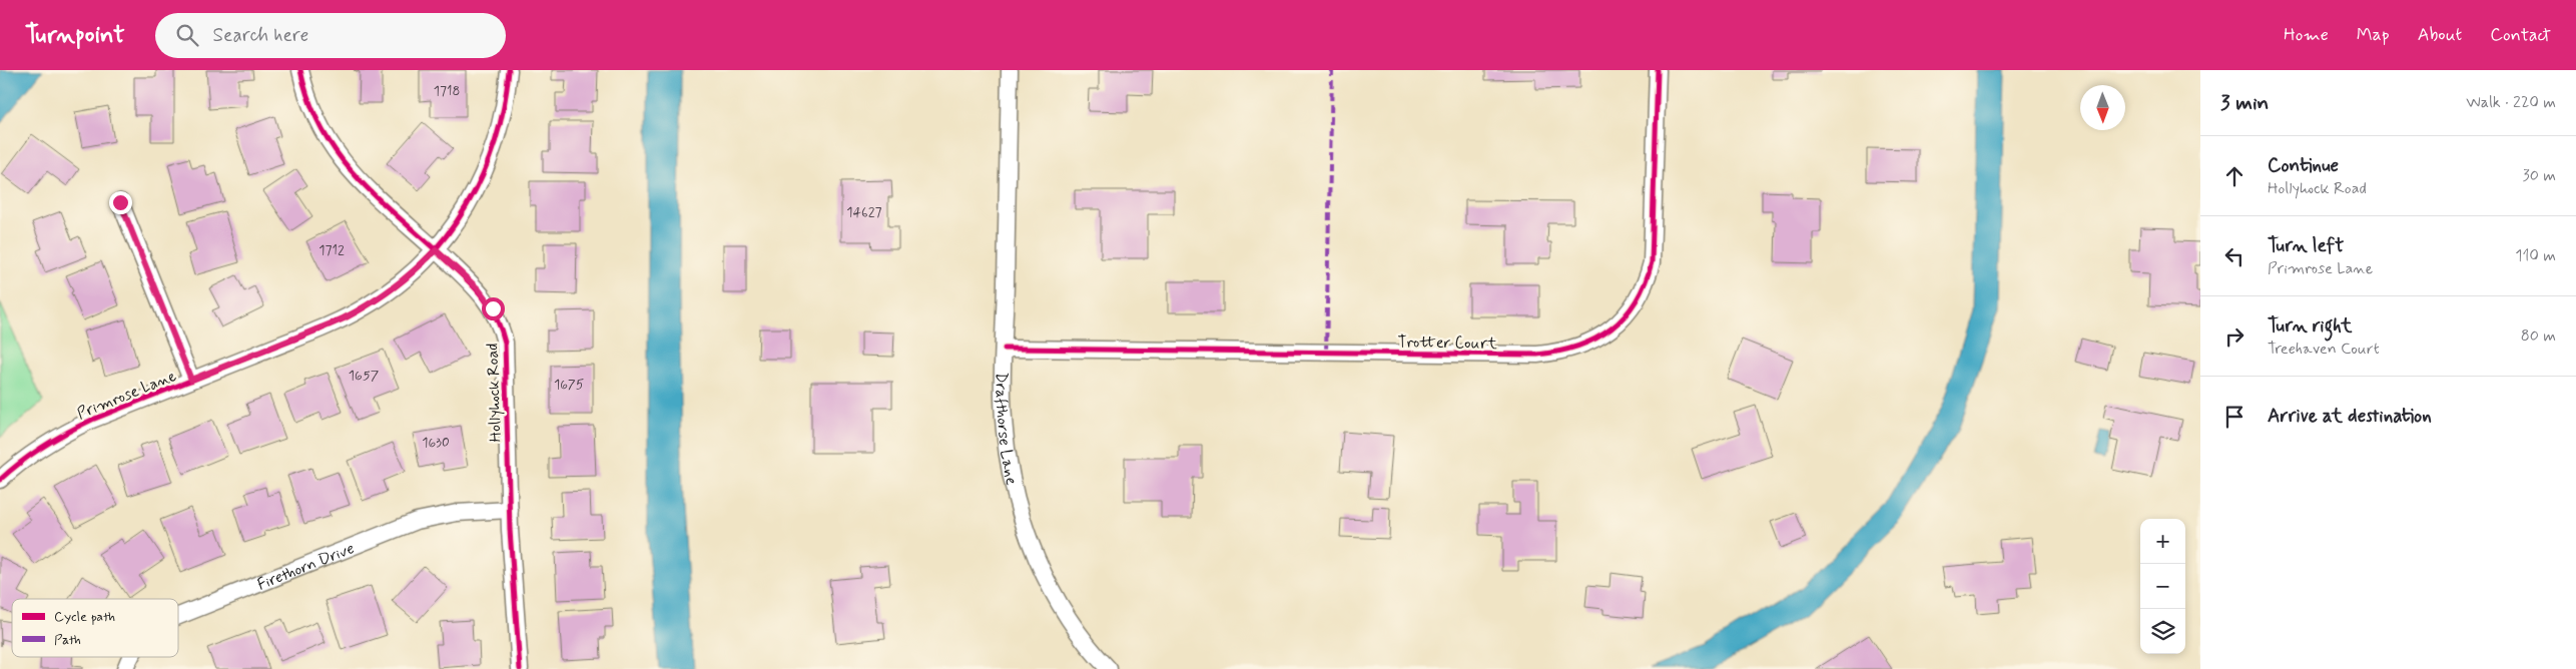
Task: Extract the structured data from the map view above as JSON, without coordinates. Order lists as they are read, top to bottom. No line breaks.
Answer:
{"streets":{"street":["Trotter Court","Hollyhock Road","Primrose Lane","Drafthorse Lane","Firethorn Drive"]},"crossings":[["Trotter Court","Drafthorse Lane"],["Hollyhock Road","Primrose Lane"],["Hollyhock Road","Firethorn Drive"]],"house_numbers":["1718","14627","1712","1657","1675","1630"],"legend":["Cycle path","Path"],"north":"bottom","page":{"header":"Turnpoint","search":"Search here","nav":["Home","Map","About","Contact"],"heading":["3 min","Walk · 220 m"],"list":[["Continue","Hollyhock Road","30 m"],["Turn left","Primrose Lane","110 m"],["Turn right","Treehaven Court","80 m"],"Arrive at destination"],"map_buttons":["+","−"]}}
